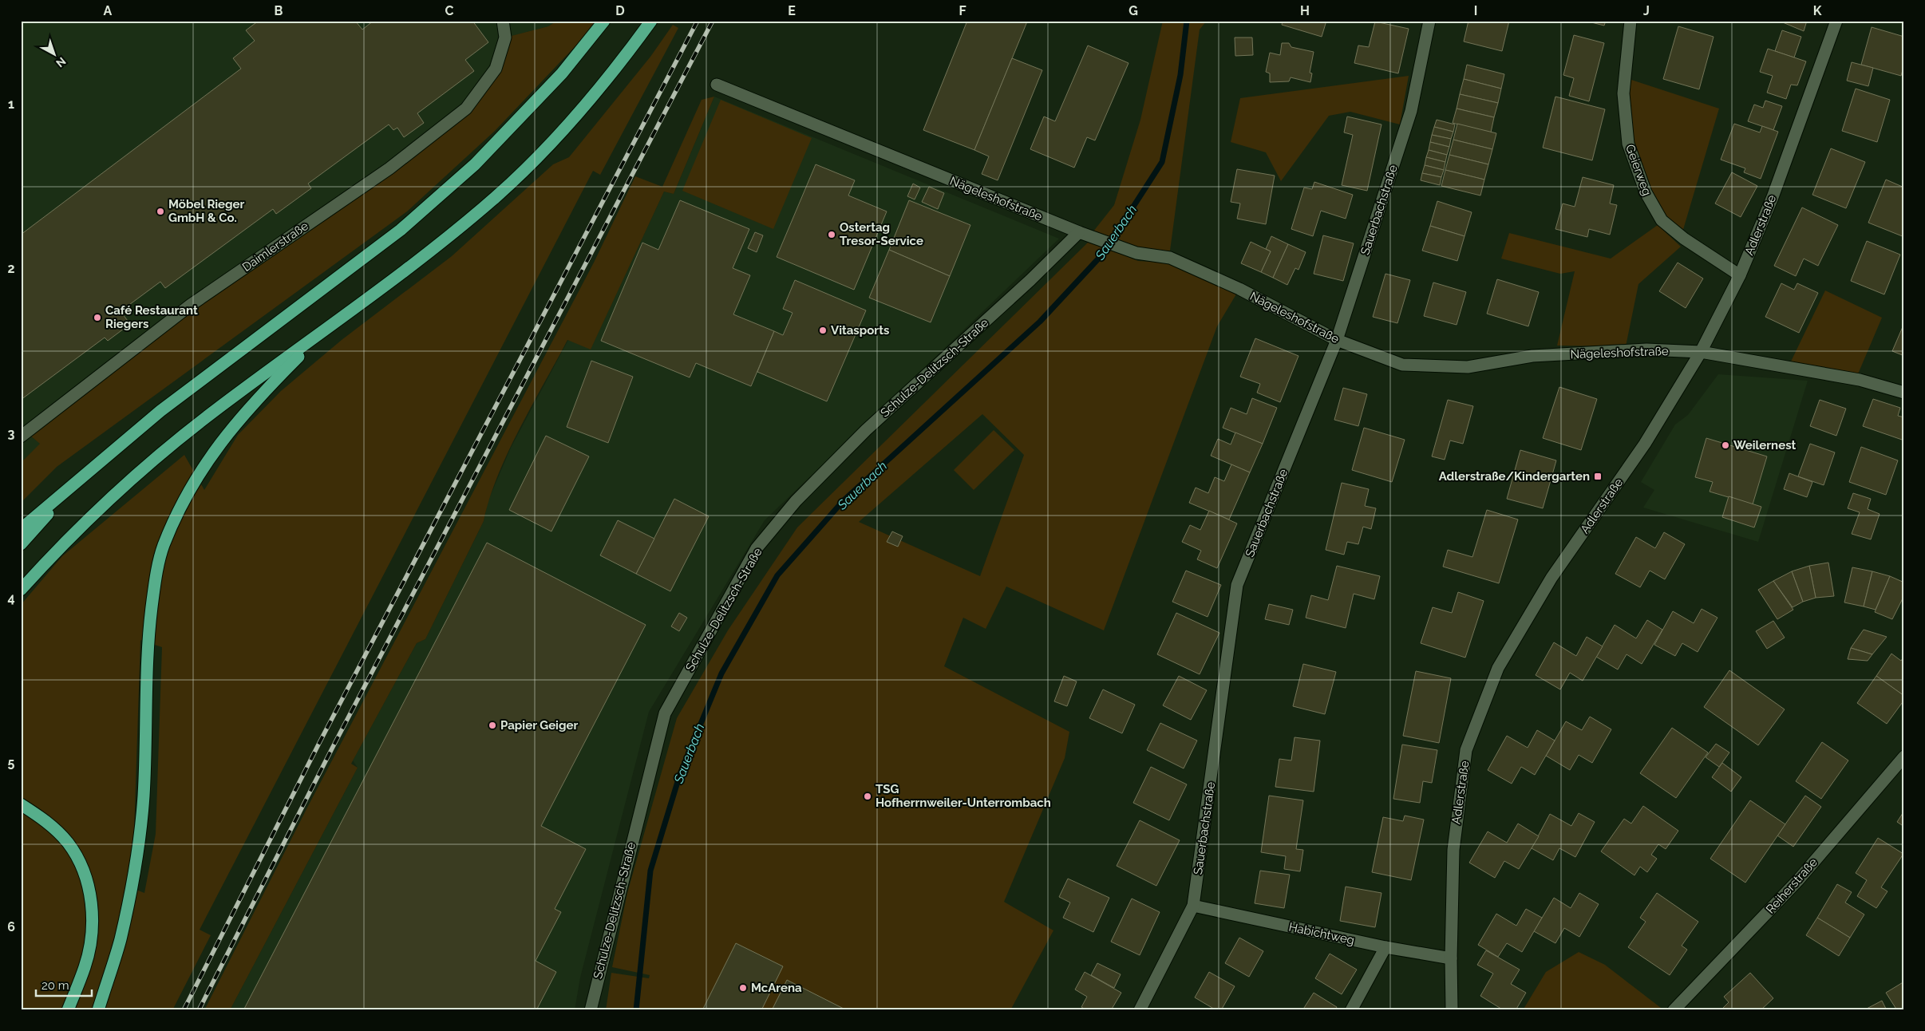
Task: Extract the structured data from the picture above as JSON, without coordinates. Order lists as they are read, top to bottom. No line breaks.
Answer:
{"streets":{"street":["Geierweg","Nägeleshofstraße","Sauerbachstraße","Adlerstraße","Daimlerstraße","Schulze-Delitzsch-Straße","Reiherstraße","Habichtweg"]},"crossings":[["Geierweg","Adlerstraße"],["Nägeleshofstraße","Sauerbachstraße"],["Nägeleshofstraße","Adlerstraße"],["Nägeleshofstraße","Schulze-Delitzsch-Straße"],["Sauerbachstraße","Habichtweg"],["Adlerstraße","Habichtweg"]],"water":["Sauerbach"],"places":{"other":["Möbel Rieger GmbH & Co.","Ostertag Tresor-Service","Café Restaurant Riegers","Vitasports","Weilernest","Papier Geiger","TSG Hofherrnweiler-Unterrombach","McArena"],"transit":["Adlerstraße/Kindergarten"]},"scale_bar":"20 m","north":"bottom right","grid":{"columns":["A","B","C","D","E","F","G","H","I","J","K"],"rows":["1","2","3","4","5","6"]}}
